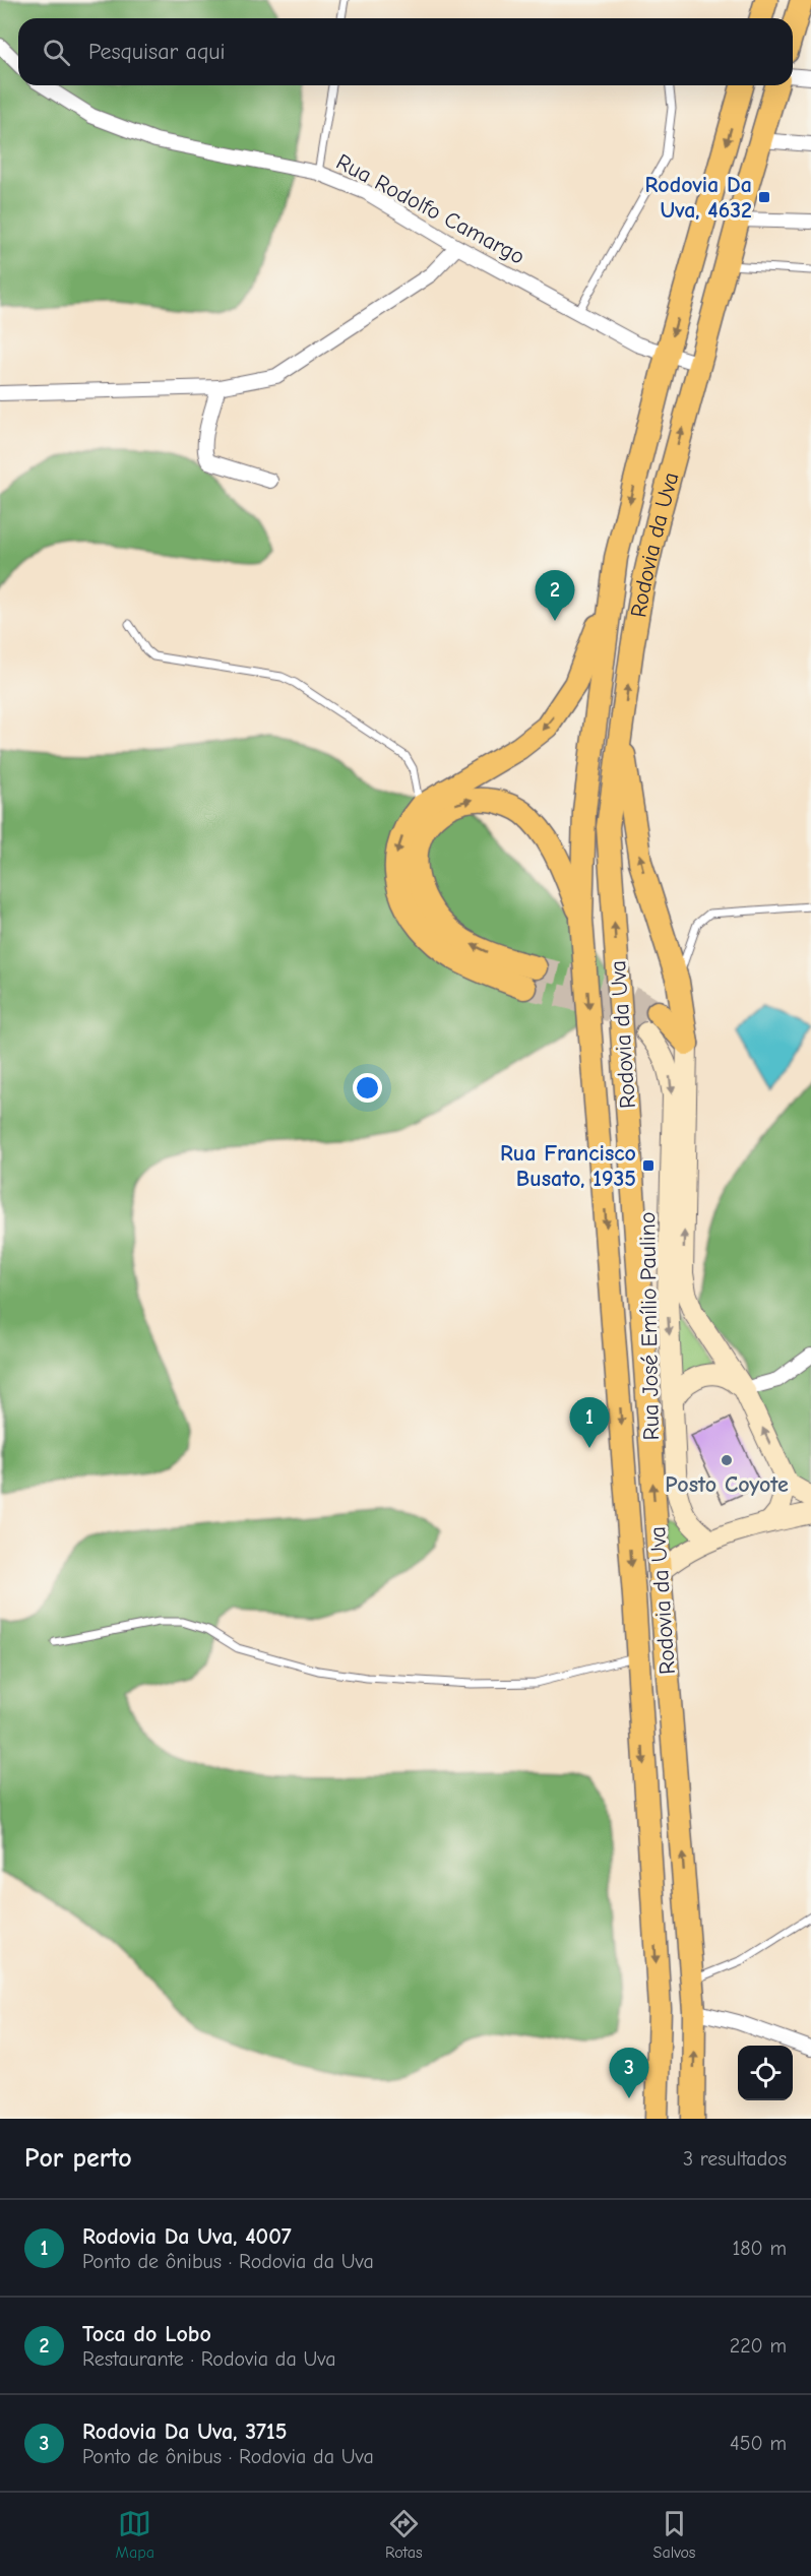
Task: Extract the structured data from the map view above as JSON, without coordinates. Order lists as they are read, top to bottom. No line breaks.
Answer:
{"streets":{"main road":["Rodovia da Uva"],"street":["Rua Rodolfo Camargo","Rua José Emílio Paulino"]},"crossings":[["Rua Rodolfo Camargo","Rodovia da Uva"]],"places":{"transit":["Rodovia Da Uva, 4632","Rua Francisco Busato, 1935"],"other":["Posto Coyote"]},"page":{"search":"Pesquisar aqui","pins":["2","1","3"],"heading":["Por perto","3 resultados"],"list":[{"mark":"1","name":"Rodovia Da Uva, 4007","note":"Ponto de ônibus · Rodovia da Uva","value":"180 m"},{"mark":"2","name":"Toca do Lobo","note":"Restaurante · Rodovia da Uva","value":"220 m"},{"mark":"3","name":"Rodovia Da Uva, 3715","note":"Ponto de ônibus · Rodovia da Uva","value":"450 m"}],"nav":["Mapa","Rotas","Salvos"]}}
